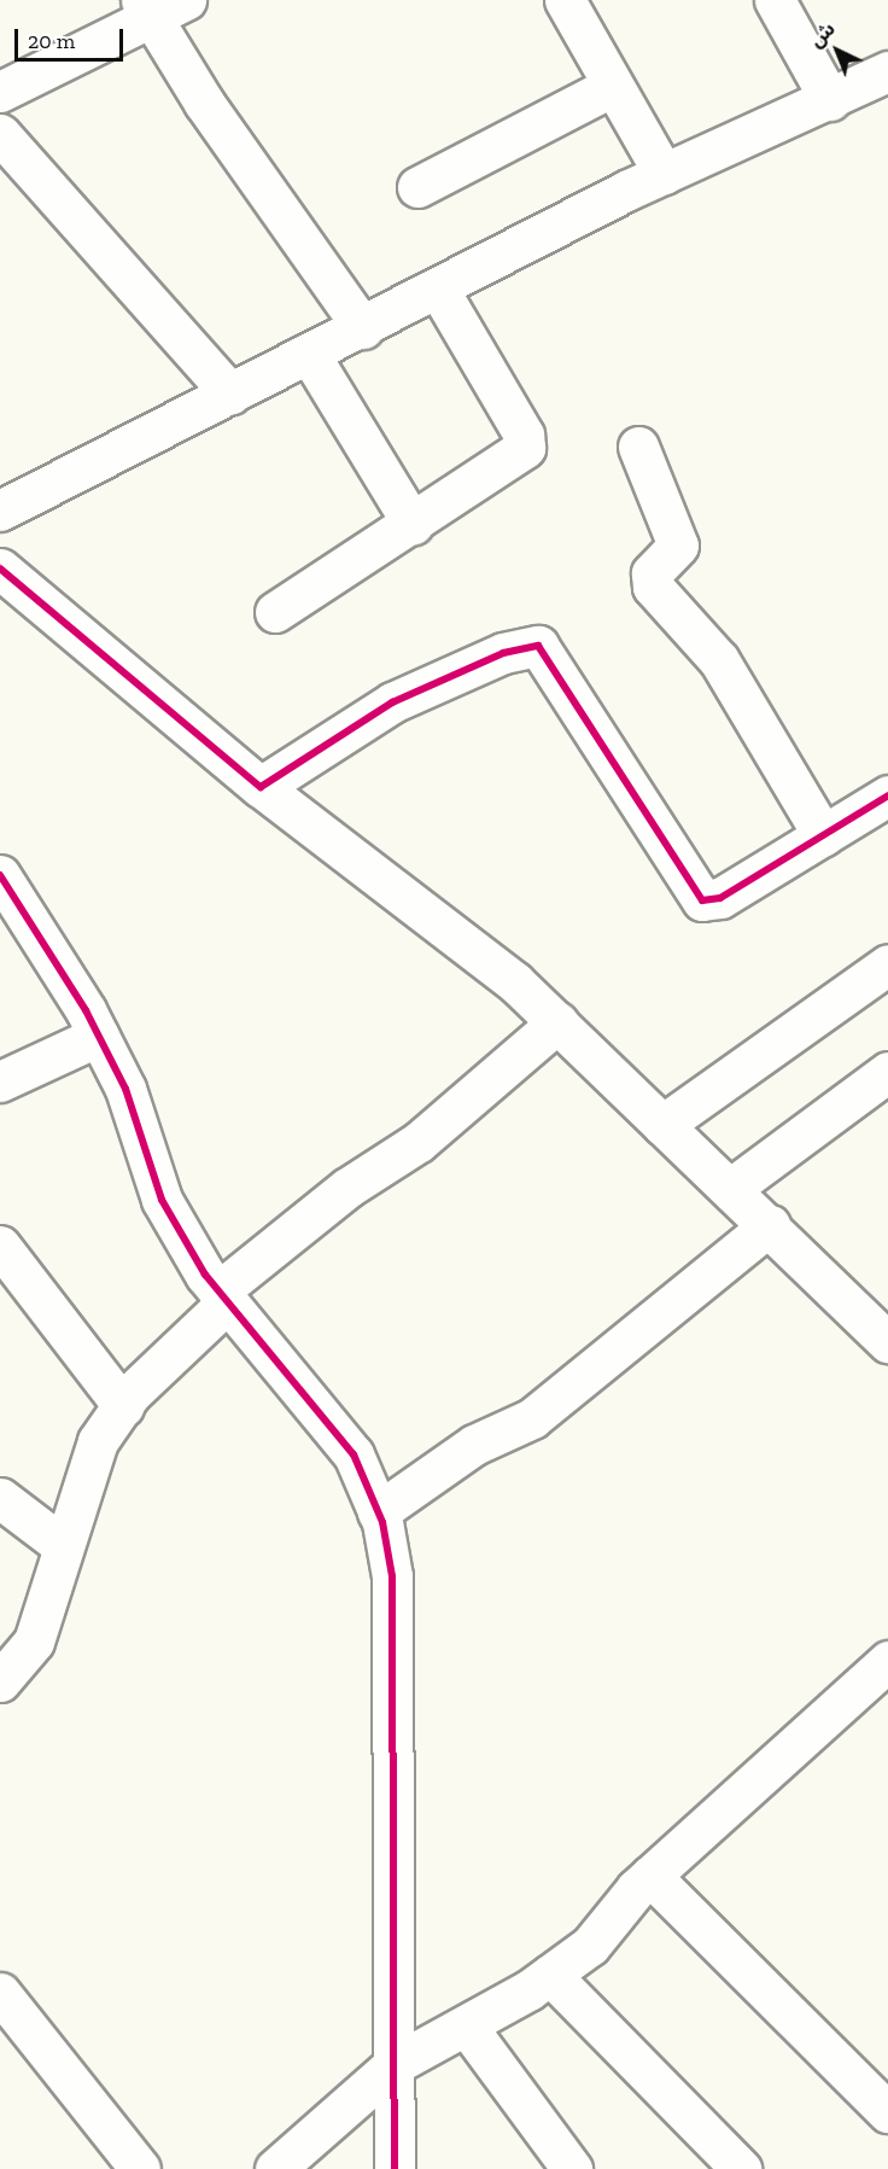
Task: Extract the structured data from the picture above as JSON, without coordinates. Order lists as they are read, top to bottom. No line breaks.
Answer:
{"scale_bar":"20 m","north":"top left"}
